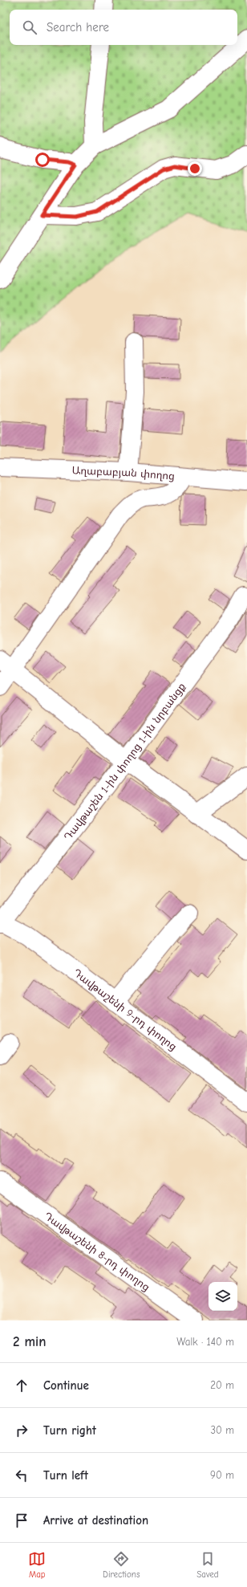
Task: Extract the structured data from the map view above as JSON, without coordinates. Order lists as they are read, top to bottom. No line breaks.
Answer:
{"streets":{"street":["Աղաբաբյան փողոց","Դավթաշեն 1-ին փողոց 1-ին նրբանցք","Դավթաշենի 9-րդ փողոց","Դավթաշենի 8-րդ փողոց"]},"crossings":[["Դավթաշեն 1-ին փողոց 1-ին նրբանցք","Դավթաշենի 9-րդ փողոց"]],"page":{"search":"Search here","heading":["2 min","Walk · 140 m"],"list":[["Continue","20 m"],["Turn right","30 m"],["Turn left","90 m"],"Arrive at destination"],"nav":["Map","Directions","Saved"]}}
